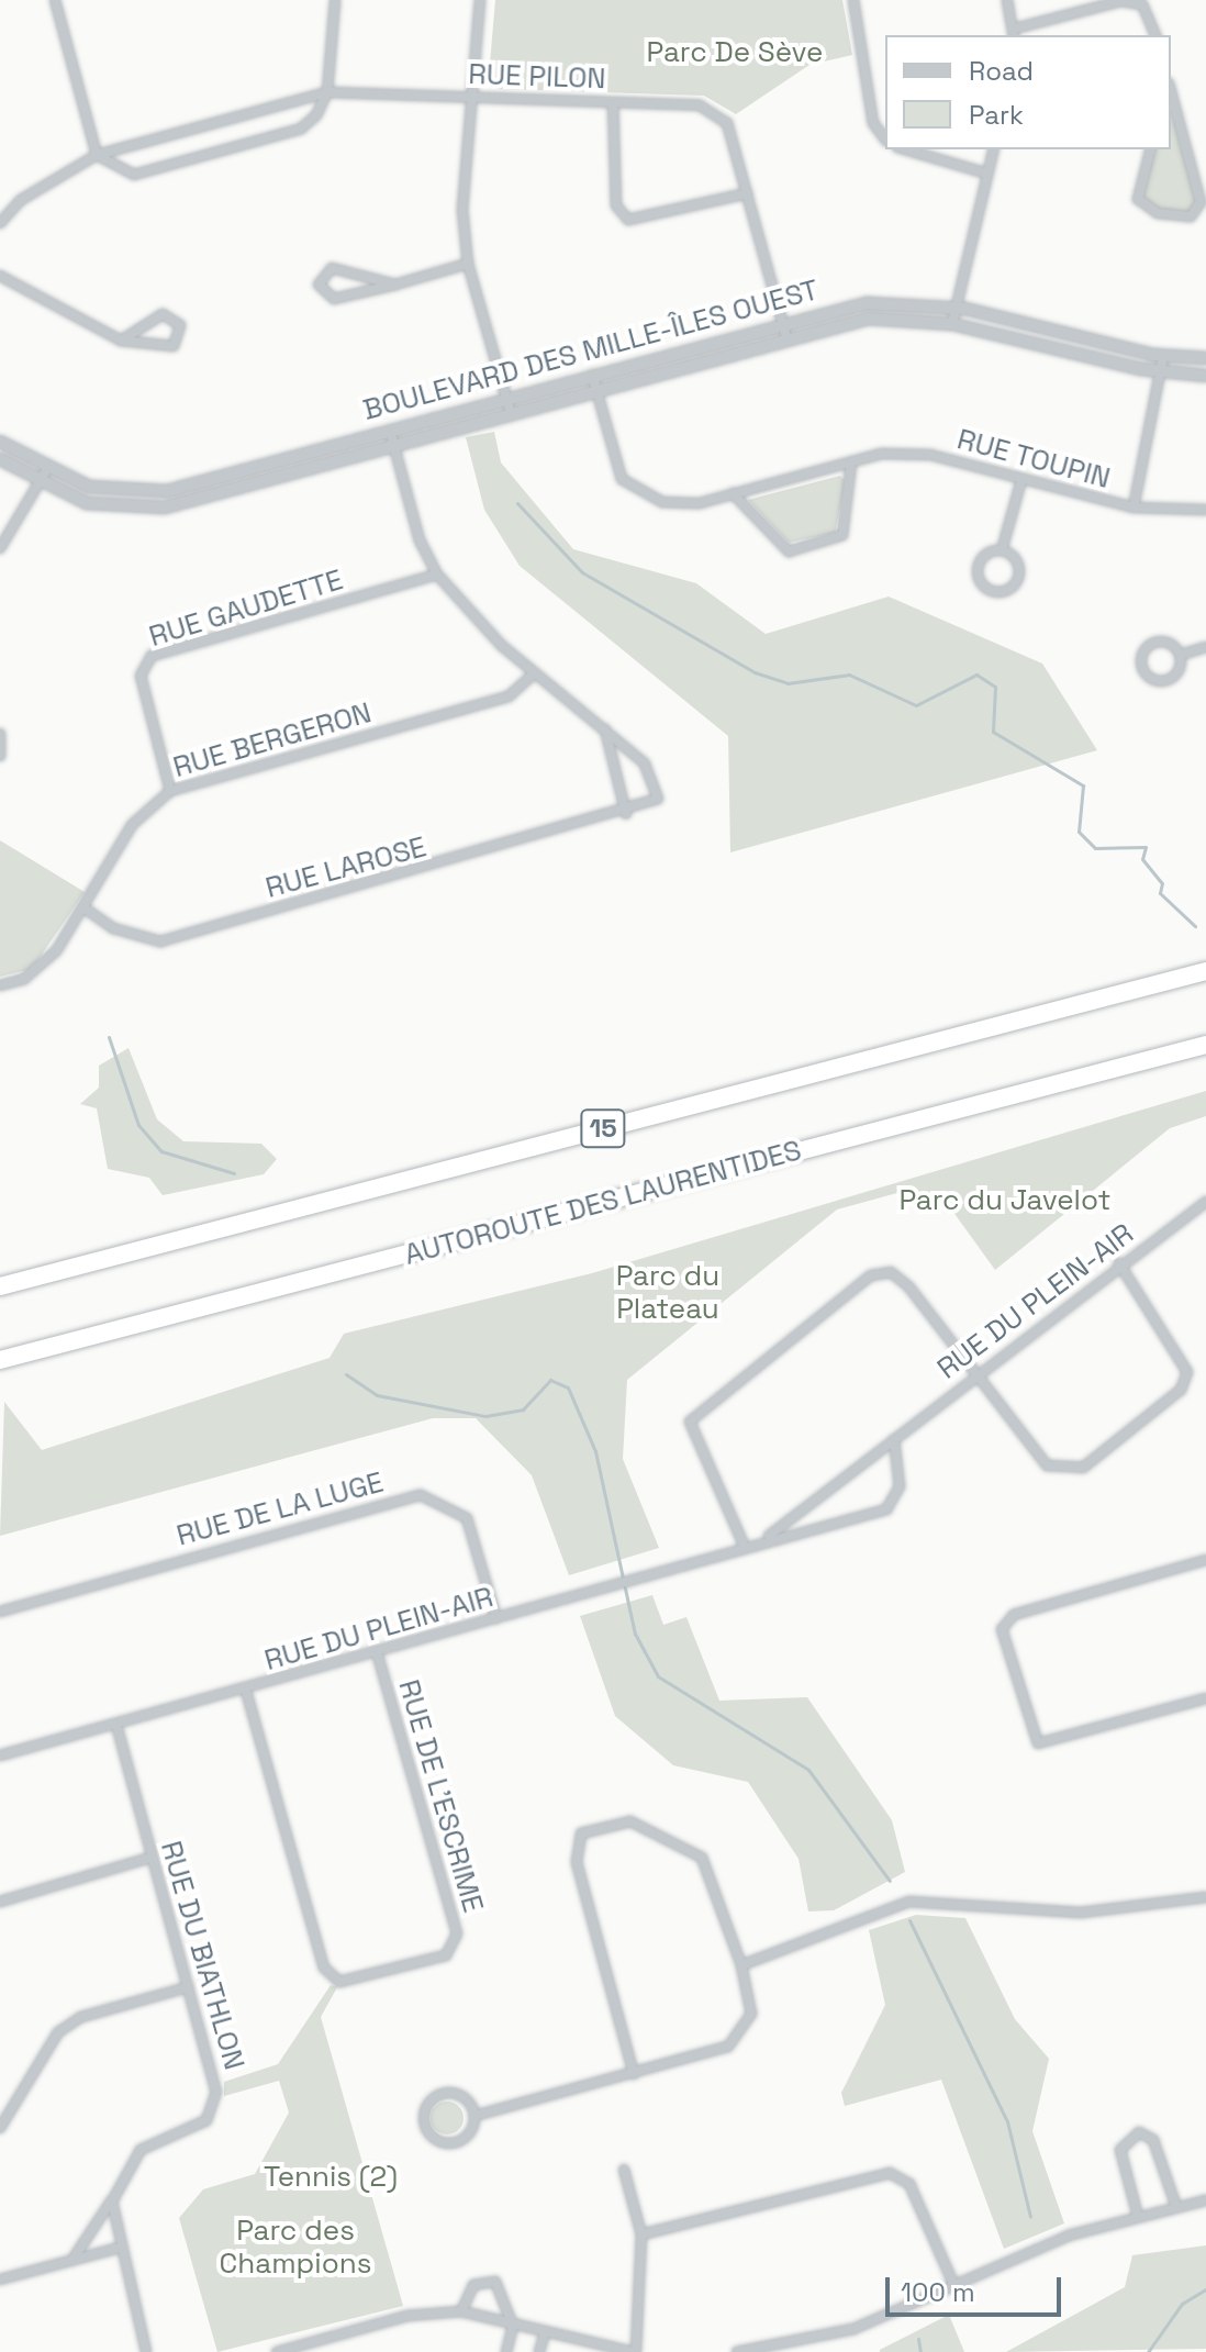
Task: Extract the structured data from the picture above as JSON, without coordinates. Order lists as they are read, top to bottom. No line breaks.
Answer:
{"streets":{"highway":["15","AUTOROUTE DES LAURENTIDES"],"street":["RUE PILON","BOULEVARD DES MILLE-ÎLES OUEST","RUE TOUPIN","RUE GAUDETTE","RUE BERGERON","RUE LAROSE","RUE DU PLEIN-AIR","RUE DE LA LUGE","RUE DE L'ESCRIME","RUE DU BIATHLON"]},"crossings":[["RUE PILON","BOULEVARD DES MILLE-ÎLES OUEST"],["BOULEVARD DES MILLE-ÎLES OUEST","RUE TOUPIN"],["RUE GAUDETTE","RUE BERGERON"],["RUE BERGERON","RUE LAROSE"],["RUE DU PLEIN-AIR","RUE DE LA LUGE"],["RUE DU PLEIN-AIR","RUE DE L'ESCRIME"],["RUE DU PLEIN-AIR","RUE DU BIATHLON"]],"parks":["Parc De Sève","Parc du Javelot","Parc du Plateau","Tennis (2)","Parc des Champions"],"legend":["Road","Park"],"scale_bar":"100 m"}
